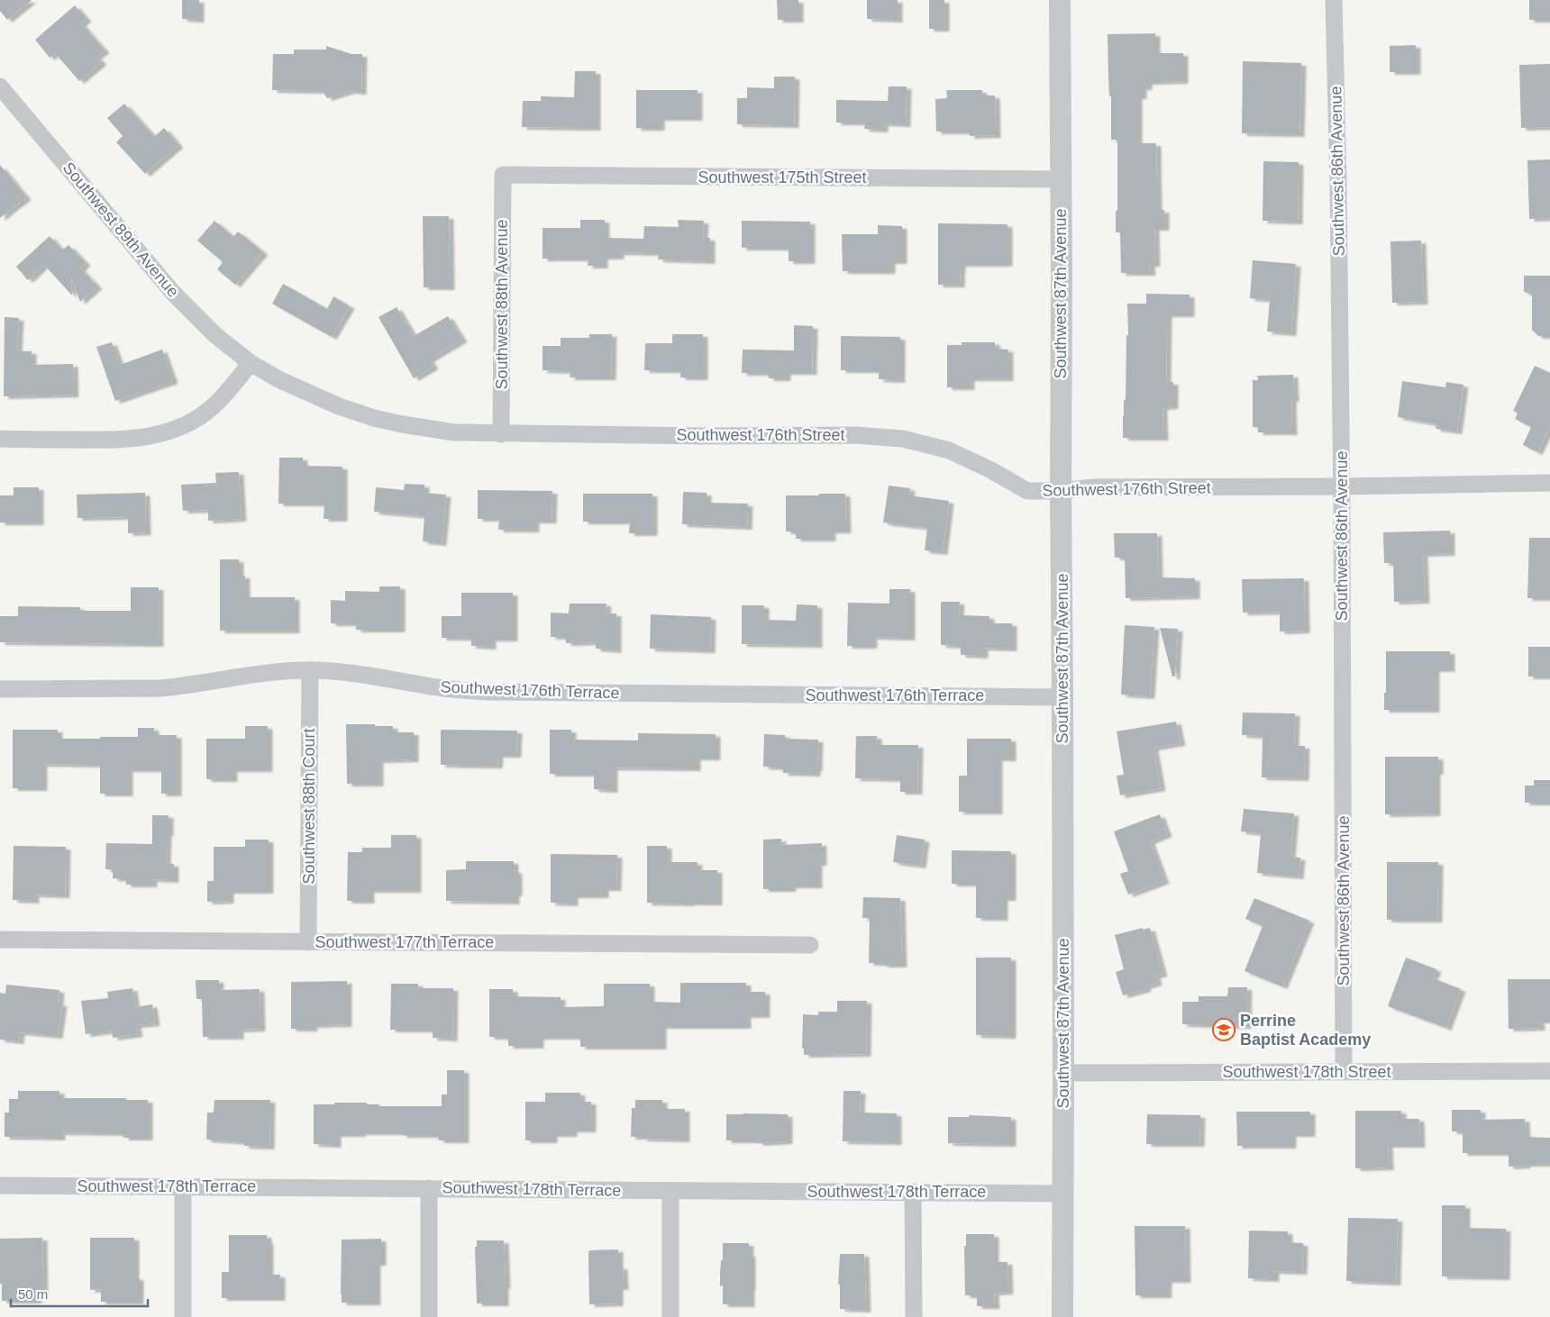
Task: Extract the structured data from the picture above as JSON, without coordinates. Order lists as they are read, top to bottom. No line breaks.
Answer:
{"streets":{"street":["Southwest 86th Avenue","Southwest 175th Street","Southwest 89th Avenue","Southwest 87th Avenue","Southwest 88th Avenue","Southwest 176th Street","Southwest 176th Terrace","Southwest 88th Court","Southwest 177th Terrace","Southwest 178th Street","Southwest 178th Terrace"]},"crossings":[["Southwest 86th Avenue","Southwest 176th Street"],["Southwest 86th Avenue","Southwest 178th Street"],["Southwest 175th Street","Southwest 87th Avenue"],["Southwest 175th Street","Southwest 88th Avenue"],["Southwest 89th Avenue","Southwest 176th Street"],["Southwest 87th Avenue","Southwest 176th Street"],["Southwest 87th Avenue","Southwest 176th Terrace"],["Southwest 87th Avenue","Southwest 178th Street"],["Southwest 87th Avenue","Southwest 178th Terrace"],["Southwest 88th Avenue","Southwest 176th Street"],["Southwest 176th Terrace","Southwest 88th Court"],["Southwest 88th Court","Southwest 177th Terrace"]],"places":{"school or university":["Perrine Baptist Academy"]},"scale_bar":"50 m"}
